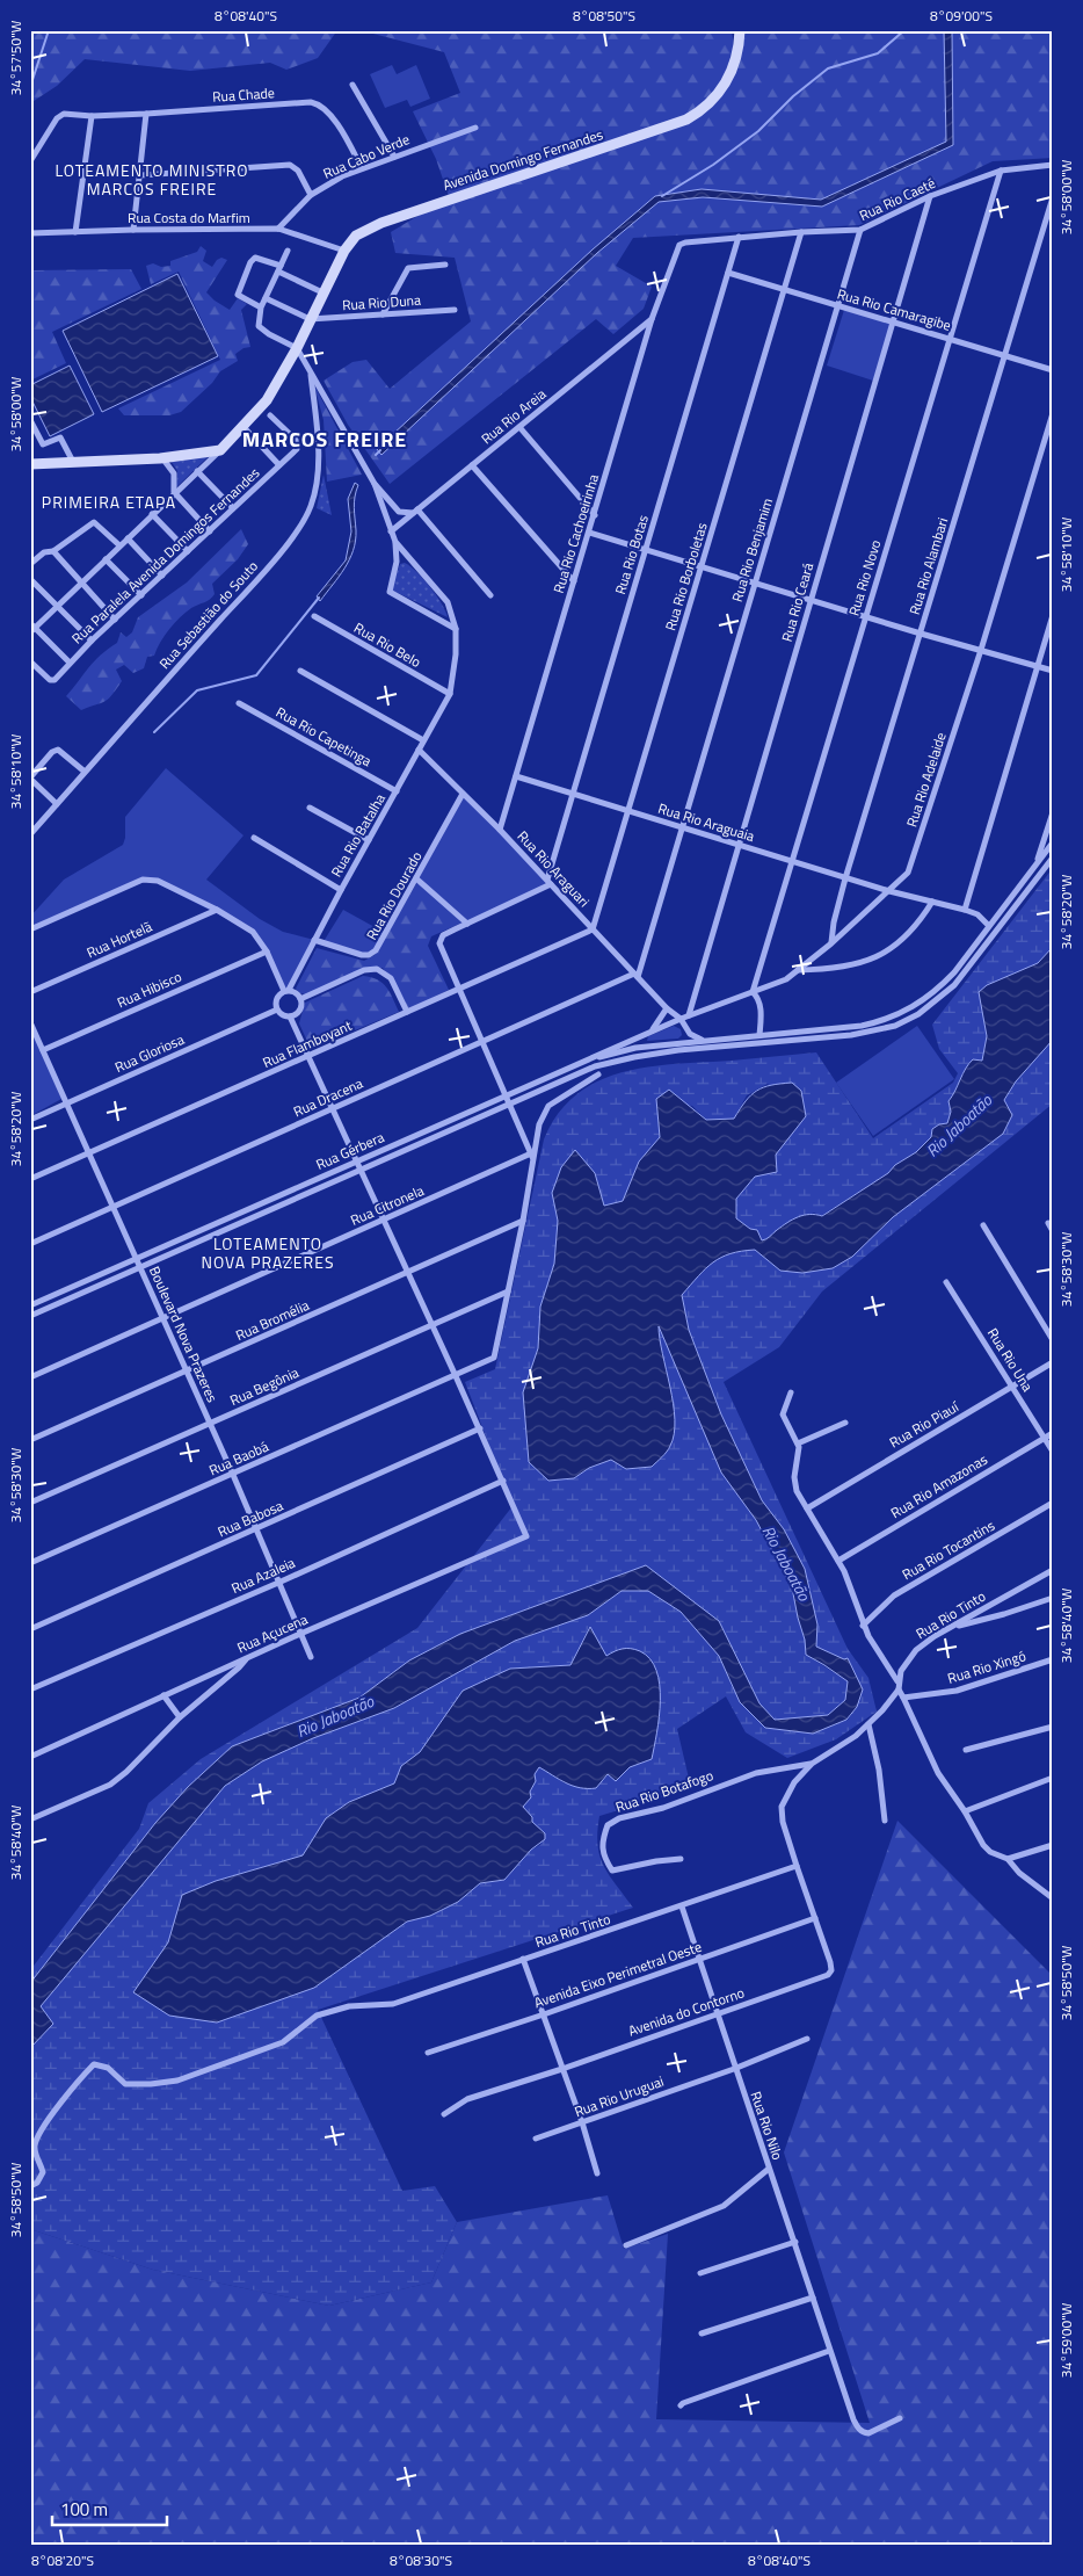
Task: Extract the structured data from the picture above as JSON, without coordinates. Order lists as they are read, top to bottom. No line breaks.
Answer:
{"streets":{"main road":["Avenida Domingo Fernandes"],"street":["Rua Chade","Rua Cabo Verde","Rua Rio Caeté","Rua Costa do Marfim","Rua Rio Duna","Rua Rio Camaragibe","Rua Rio Areia","Rua Rio Cachoeirinha","Rua Rio Benjamim","Rua Rio Botas","Rua Paralela Avenida Domingos Fernandes","Rua Rio Alambari","Rua Rio Borboletas","Rua Rio Novo","Rua Rio Ceará","Rua Sebastião do Souto","Rua Rio Belo","Rua Rio Capetinga","Rua Rio Adelaide","Rua Rio Araguaia","Rua Rio Batalha","Rua Rio Araguari","Rua Rio Dourado","Rua Hortelã","Rua Hibisco","Rua Flamboyant","Rua Gloriosa","Rua Dracena","Rua Gérbera","Rua Citronela","Rua Bromélia","Boulevard Nova Prazeres","Rua Rio Una","Rua Begônia","Rua Rio Piauí","Rua Baobá","Rua Rio Amazonas","Rua Babosa","Rua Rio Tocantins","Rua Azaleia","Rua Rio Tinto","Rua Açucena","Rua Rio Xingó","Rua Rio Botafogo","Avenida Eixo Perimetral Oeste","Avenida do Contorno","Rua Rio Uruguai","Rua Rio Nilo"]},"crossings":[["Rua Chade","Rua Cabo Verde"],["Rua Cabo Verde","Rua Costa do Marfim"],["Avenida Domingo Fernandes","Rua Costa do Marfim"],["Avenida Domingo Fernandes","Rua Rio Duna"],["Rua Rio Caeté","Rua Rio Cachoeirinha"],["Rua Rio Caeté","Rua Rio Benjamim"],["Rua Rio Caeté","Rua Rio Botas"],["Rua Rio Caeté","Rua Rio Borboletas"],["Rua Rio Caeté","Rua Rio Novo"],["Rua Rio Caeté","Rua Rio Ceará"],["Rua Rio Camaragibe","Rua Rio Benjamim"],["Rua Rio Camaragibe","Rua Rio Botas"],["Rua Rio Camaragibe","Rua Rio Alambari"],["Rua Rio Camaragibe","Rua Rio Borboletas"],["Rua Rio Camaragibe","Rua Rio Novo"],["Rua Rio Camaragibe","Rua Rio Ceará"],["Rua Rio Areia","Rua Rio Cachoeirinha"],["Rua Rio Cachoeirinha","Rua Rio Araguaia"],["Rua Rio Cachoeirinha","Rua Rio Araguari"],["Rua Rio Benjamim","Rua Rio Araguaia"],["Rua Rio Benjamim","Rua Rio Araguari"],["Rua Rio Benjamim","Rua Dracena"],["Rua Rio Botas","Rua Rio Araguaia"],["Rua Rio Botas","Rua Rio Araguari"],["Rua Rio Alambari","Rua Rio Adelaide"],["Rua Rio Alambari","Rua Rio Araguaia"],["Rua Rio Borboletas","Rua Rio Araguaia"],["Rua Rio Borboletas","Rua Rio Araguari"],["Rua Rio Borboletas","Rua Flamboyant"],["Rua Rio Novo","Rua Rio Adelaide"],["Rua Rio Novo","Rua Rio Araguaia"],["Rua Rio Ceará","Rua Rio Adelaide"],["Rua Rio Ceará","Rua Rio Araguaia"],["Rua Rio Belo","Rua Rio Batalha"],["Rua Rio Capetinga","Rua Rio Batalha"],["Rua Rio Adelaide","Rua Rio Araguaia"],["Rua Rio Adelaide","Rua Gérbera"],["Rua Rio Batalha","Rua Rio Araguari"],["Rua Rio Batalha","Rua Rio Dourado"],["Rua Rio Batalha","Rua Gloriosa"],["Rua Rio Araguari","Rua Rio Dourado"],["Rua Rio Araguari","Rua Flamboyant"],["Rua Rio Araguari","Rua Dracena"],["Rua Hibisco","Boulevard Nova Prazeres"],["Rua Flamboyant","Boulevard Nova Prazeres"],["Rua Gloriosa","Boulevard Nova Prazeres"],["Rua Dracena","Boulevard Nova Prazeres"],["Rua Gérbera","Boulevard Nova Prazeres"],["Rua Citronela","Boulevard Nova Prazeres"],["Rua Bromélia","Boulevard Nova Prazeres"],["Boulevard Nova Prazeres","Rua Begônia"],["Boulevard Nova Prazeres","Rua Baobá"],["Boulevard Nova Prazeres","Rua Babosa"],["Boulevard Nova Prazeres","Rua Azaleia"],["Boulevard Nova Prazeres","Rua Açucena"],["Rua Rio Una","Rua Rio Piauí"],["Rua Rio Una","Rua Rio Amazonas"],["Rua Azaleia","Rua Açucena"],["Rua Rio Tinto","Avenida do Contorno"],["Rua Rio Tinto","Rua Rio Nilo"],["Avenida Eixo Perimetral Oeste","Avenida do Contorno"],["Avenida Eixo Perimetral Oeste","Rua Rio Nilo"],["Avenida do Contorno","Rua Rio Nilo"],["Rua Rio Uruguai","Rua Rio Nilo"]],"districts":["LOTEAMENTO MINISTRO MARCOS FREIRE","MARCOS FREIRE","PRIMEIRA ETAPA","LOTEAMENTO NOVA PRAZERES"],"water":["Rio Jaboatão"],"scale_bar":"100 m","coordinates":["8°08'40\"S","8°08'50\"S","8°09'00\"S","34°57'50\"W","34°58'00\"W","34°58'10\"W","34°58'20\"W","34°58'30\"W","34°58'40\"W","34°58'50\"W","34°59'00\"W","8°08'20\"S","8°08'30\"S"]}
